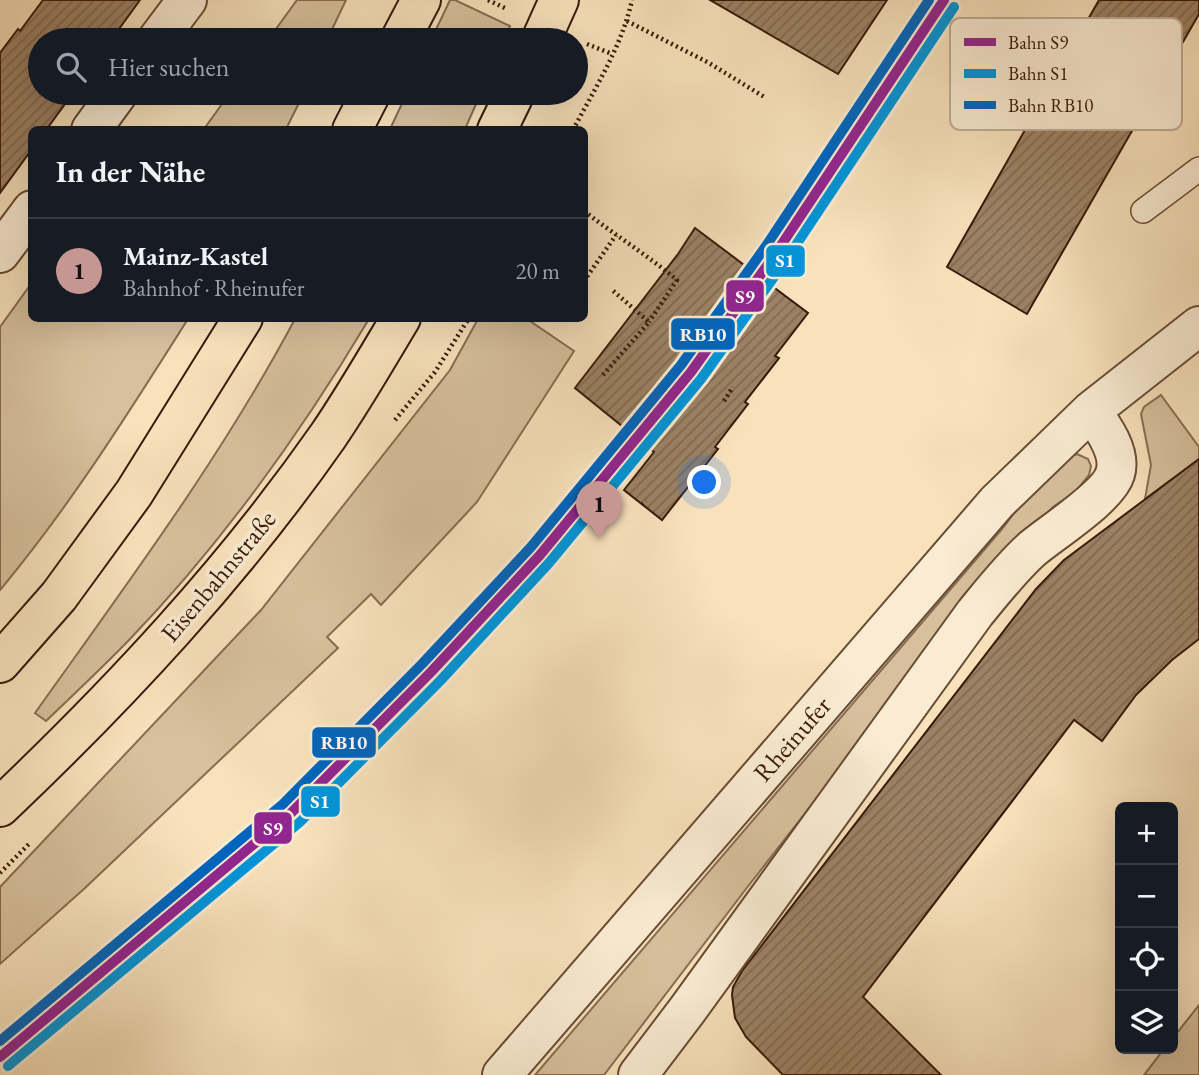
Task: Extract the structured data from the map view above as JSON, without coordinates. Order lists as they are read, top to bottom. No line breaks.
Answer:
{"streets":{"main road":["Eisenbahnstraße"],"street":["Rheinufer"]},"lines":["rail line S9","rail line RB10","rail line S1"],"legend":["Bahn S9","Bahn S1","Bahn RB10"],"page":{"search":"Hier suchen","heading":"In der Nähe","list":[{"mark":"1","name":"Mainz-Kastel","note":"Bahnhof · Rheinufer","value":"20 m"}],"pins":"1","map_buttons":["+","−"]}}
